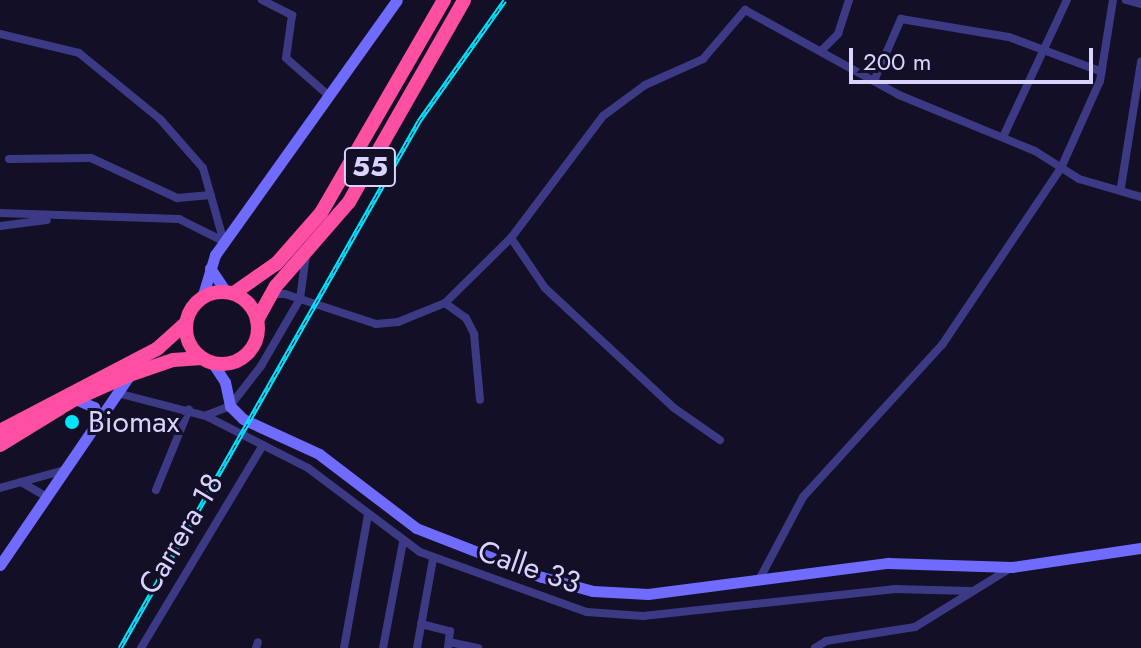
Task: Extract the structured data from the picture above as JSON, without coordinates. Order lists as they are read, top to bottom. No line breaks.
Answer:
{"streets":{"highway":["55"],"street":["Carrera 18","Calle 33"]},"crossings":[["Carrera 18","Calle 33"]],"places":["Biomax"],"scale_bar":"200 m"}
